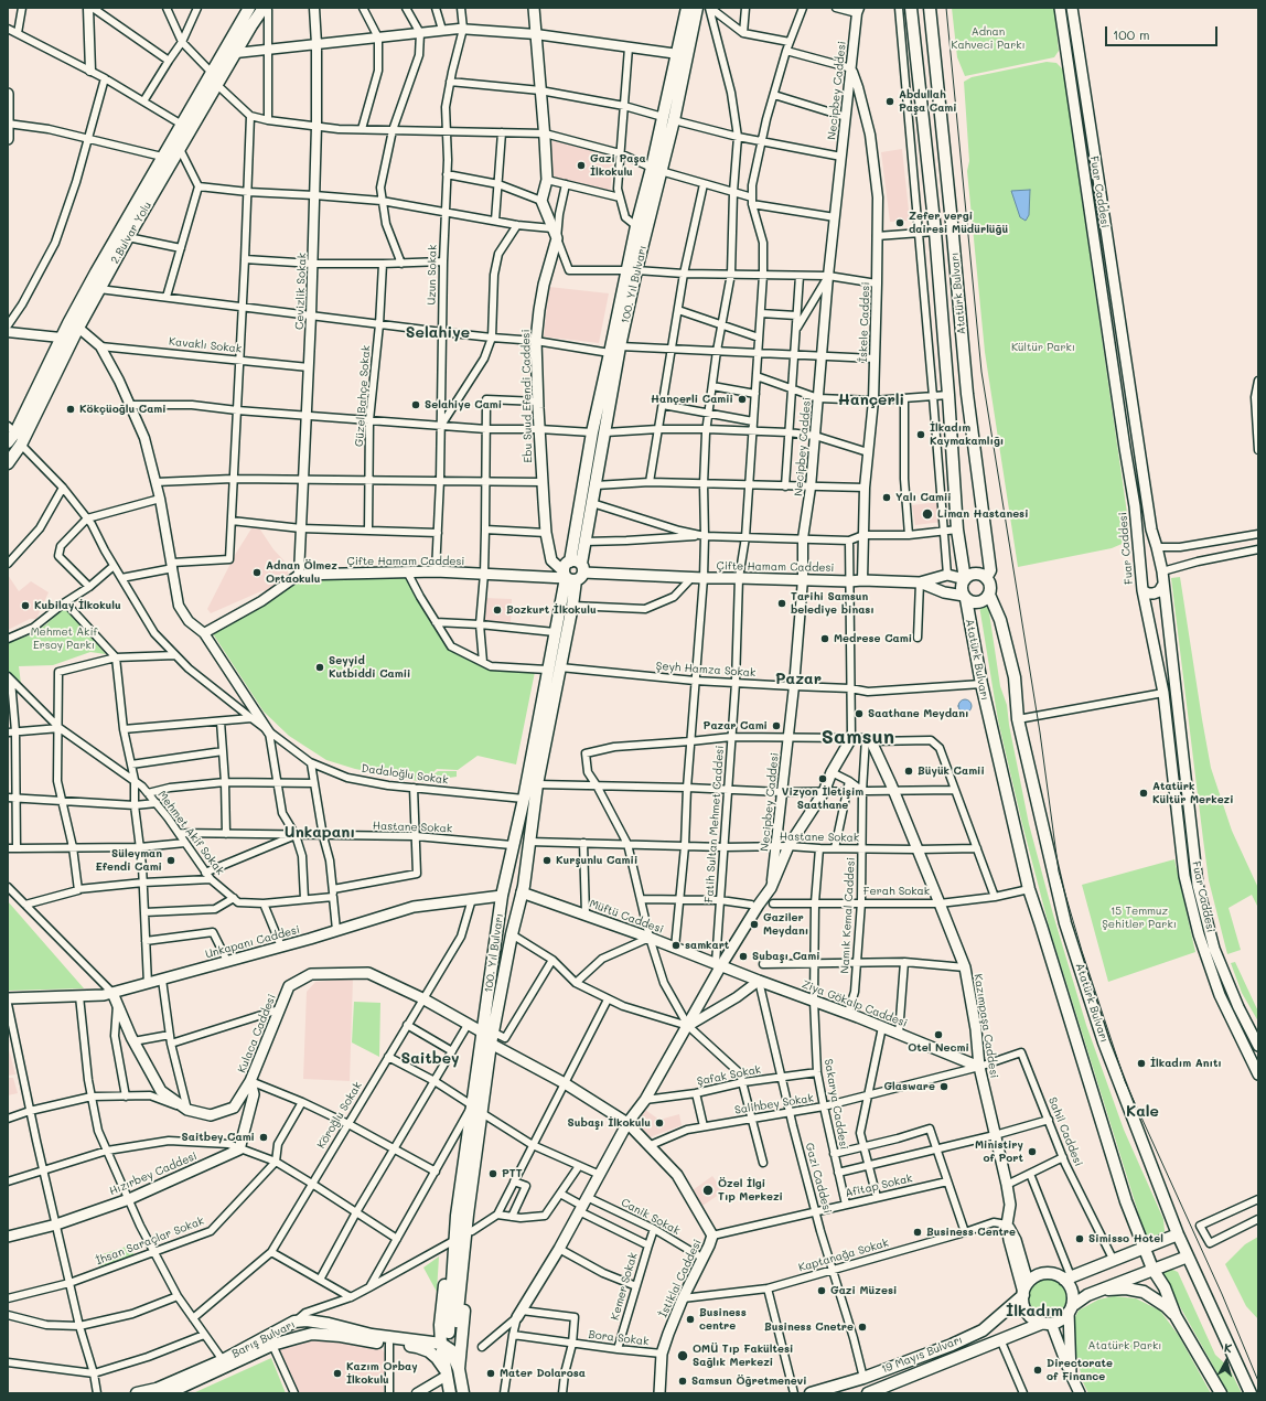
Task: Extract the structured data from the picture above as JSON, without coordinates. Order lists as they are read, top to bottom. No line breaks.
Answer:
{"streets":{"main road":["Fuar Caddesi","2.Bulvar Yolu","100. Yıl Bulvarı","Atatürk Bulvarı","Ebu Suud Efendi Caddesi","Çifte Hamam Caddesi","Müftü Caddesi","Unkapanı Caddesi","Ziya Gökalp Caddesi","Kazımpaşa Caddesi","Kulaca Caddesi","Hızırbey Caddesi","İstiklal Caddesi","Barış Bulvarı","19 Mayıs Bulvarı"],"street":["Necipbey Caddesi","Uzun Sokak","Cevizlik Sokak","İskele Caddesi","Kavaklı Sokak","Güzel Bahçe Sokak","Şeyh Hamza Sokak","Dadaloğlu Sokak","Fatih Sultan Mehmet Caddesi","Hastane Sokak","Mehmet Akif Sokak","Ferah Sokak","Namık Kemal Caddesi","Şafak Sokak","Salihbey Sokak","Sakarya Caddesi","Köroğlu Sokak","Sahil Caddesi","Gazi Caddesi","Afitap Sokak","Canik Sokak","İhsan Saraçlar Sokak","Kaptanağa Sokak","Kemer Sokak","Bora Sokak"]},"crossings":[["Necipbey Caddesi","İskele Caddesi"],["Necipbey Caddesi","Çifte Hamam Caddesi"],["Necipbey Caddesi","Şeyh Hamza Sokak"],["Necipbey Caddesi","Hastane Sokak"],["2.Bulvar Yolu","Dadaloğlu Sokak"],["Uzun Sokak","Çifte Hamam Caddesi"],["100. Yıl Bulvarı","Ebu Suud Efendi Caddesi"],["100. Yıl Bulvarı","Çifte Hamam Caddesi"],["100. Yıl Bulvarı","Şeyh Hamza Sokak"],["100. Yıl Bulvarı","Dadaloğlu Sokak"],["100. Yıl Bulvarı","Hastane Sokak"],["100. Yıl Bulvarı","Müftü Caddesi"],["100. Yıl Bulvarı","Unkapanı Caddesi"],["100. Yıl Bulvarı","Kulaca Caddesi"],["Cevizlik Sokak","Kavaklı Sokak"],["Cevizlik Sokak","Çifte Hamam Caddesi"],["Atatürk Bulvarı","Çifte Hamam Caddesi"],["Atatürk Bulvarı","Şeyh Hamza Sokak"],["Atatürk Bulvarı","Ferah Sokak"],["İskele Caddesi","Çifte Hamam Caddesi"],["Ebu Suud Efendi Caddesi","Çifte Hamam Caddesi"],["Çifte Hamam Caddesi","Fatih Sultan Mehmet Caddesi"],["Şeyh Hamza Sokak","Fatih Sultan Mehmet Caddesi"],["Fatih Sultan Mehmet Caddesi","Hastane Sokak"],["Fatih Sultan Mehmet Caddesi","Müftü Caddesi"],["Fatih Sultan Mehmet Caddesi","Ziya Gökalp Caddesi"],["Hastane Sokak","Mehmet Akif Sokak"],["Hastane Sokak","Namık Kemal Caddesi"],["Hastane Sokak","Kazımpaşa Caddesi"],["Hastane Sokak","Sakarya Caddesi"],["Ferah Sokak","Namık Kemal Caddesi"],["Ferah Sokak","Kazımpaşa Caddesi"],["Ferah Sokak","Sakarya Caddesi"],["Namık Kemal Caddesi","Ziya Gökalp Caddesi"],["Namık Kemal Caddesi","Kazımpaşa Caddesi"],["Müftü Caddesi","Ziya Gökalp Caddesi"],["Unkapanı Caddesi","Kulaca Caddesi"],["Unkapanı Caddesi","Köroğlu Sokak"],["Ziya Gökalp Caddesi","Kazımpaşa Caddesi"],["Ziya Gökalp Caddesi","Salihbey Sokak"],["Ziya Gökalp Caddesi","Sakarya Caddesi"],["Ziya Gökalp Caddesi","Sahil Caddesi"],["Ziya Gökalp Caddesi","Gazi Caddesi"],["Kazımpaşa Caddesi","Salihbey Sokak"],["Kazımpaşa Caddesi","Sahil Caddesi"],["Kazımpaşa Caddesi","Kaptanağa Sokak"],["Kulaca Caddesi","Köroğlu Sokak"],["Kulaca Caddesi","İstiklal Caddesi"],["Şafak Sokak","Sakarya Caddesi"],["Şafak Sokak","Gazi Caddesi"],["Salihbey Sokak","Sakarya Caddesi"],["Salihbey Sokak","Sahil Caddesi"],["Salihbey Sokak","Gazi Caddesi"],["Salihbey Sokak","İstiklal Caddesi"],["Sakarya Caddesi","Afitap Sokak"],["Gazi Caddesi","Afitap Sokak"],["Gazi Caddesi","Kaptanağa Sokak"],["Gazi Caddesi","19 Mayıs Bulvarı"],["Afitap Sokak","İstiklal Caddesi"],["Canik Sokak","İstiklal Caddesi"],["Canik Sokak","Kemer Sokak"],["Kaptanağa Sokak","İstiklal Caddesi"],["İstiklal Caddesi","Bora Sokak"],["Kemer Sokak","Bora Sokak"]],"districts":["Selahiye","Hançerli","Pazar","Samsun","Unkapanı","Saitbey","Kale","İlkadım"],"parks":["Adnan Kahveci Parkı","Kültür Parkı","Mehmet Akif Ersoy Parkı","15 Temmuz Şehitler Parkı","Atatürk Parkı"],"places":["Abdullah Paşa Cami","Gazi Paşa İlkokulu","Zefer vergi dairesi Müdürlüğü","Hançerli Camii","Selahiye Cami","Kökçüoğlu Cami","İlkadım Kaymakamlığı","Yalı Camii","Liman Hastanesi","Adnan Ölmez Ortaokulu","Tarihi Samsun belediye binası","Kubilay İlkokulu","Bozkurt İlkokulu","Medrese Cami","Seyyid Kutbiddi Camii","Saathane Meydanı","Pazar Cami","Büyük Camii","Vizyon İletişim Saathane","Atatürk Kültür Merkezi","Süleyman Efendi Cami","Kurşunlu Camii","Gaziler Meydanı","samkart","Subaşı Cami","Otel Necmi","İlkadım Anıtı","Glasware","Subaşı İlkokulu","Saitbey Cami","Ministiry of Port","PTT","Özel İlgi Tıp Merkezi","Business Centre","Simisso Hotel","Gazi Müzesi","Business centre","Business Cnetre","OMÜ Tıp Fakültesi Sağlık Merkezi","Directorate of Finance","Kazım Orbay İlkokulu","Mater Dolarosa","Samsun Öğretmenevi"],"scale_bar":"100 m","north":"top"}
